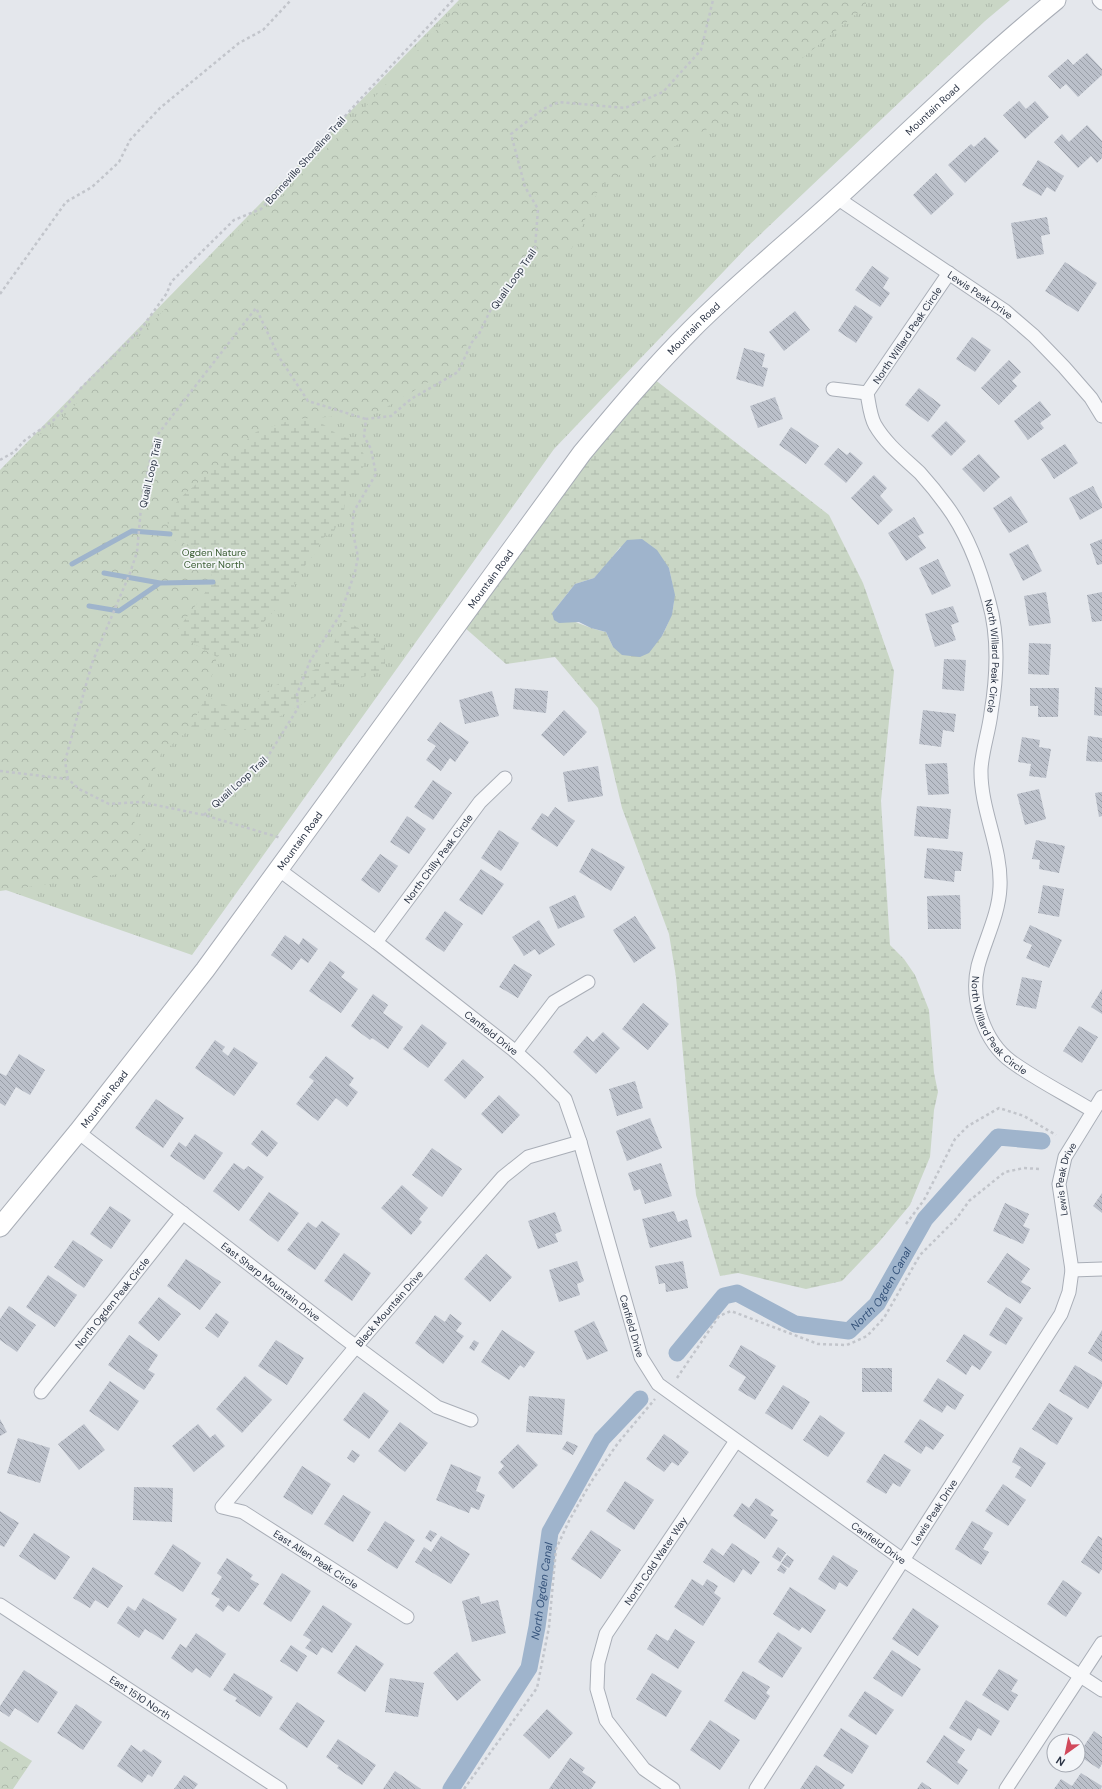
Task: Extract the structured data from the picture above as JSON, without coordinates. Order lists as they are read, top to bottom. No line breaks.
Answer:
{"streets":{"street":["Mountain Road","Lewis Peak Drive","North Willard Peak Circle","North Chilly Peak Circle","Canfield Drive","East Sharp Mountain Drive","North Ogden Peak Circle","Black Mountain Drive","East Allen Peak Circle","North Cold Water Way","East 1510 North"],"path":["Bonneville Shoreline Trail","Quail Loop Trail"]},"crossings":[["Mountain Road","Quail Loop Trail"],["Mountain Road","Lewis Peak Drive"],["Mountain Road","Canfield Drive"],["Mountain Road","East Sharp Mountain Drive"],["Lewis Peak Drive","North Willard Peak Circle"],["Lewis Peak Drive","Canfield Drive"],["North Chilly Peak Circle","Canfield Drive"],["Canfield Drive","Black Mountain Drive"],["Canfield Drive","North Cold Water Way"],["East Sharp Mountain Drive","North Ogden Peak Circle"],["East Sharp Mountain Drive","Black Mountain Drive"],["Black Mountain Drive","East Allen Peak Circle"]],"water":["North Ogden Canal"],"parks":["Ogden Nature Center North"],"north":"bottom left"}
